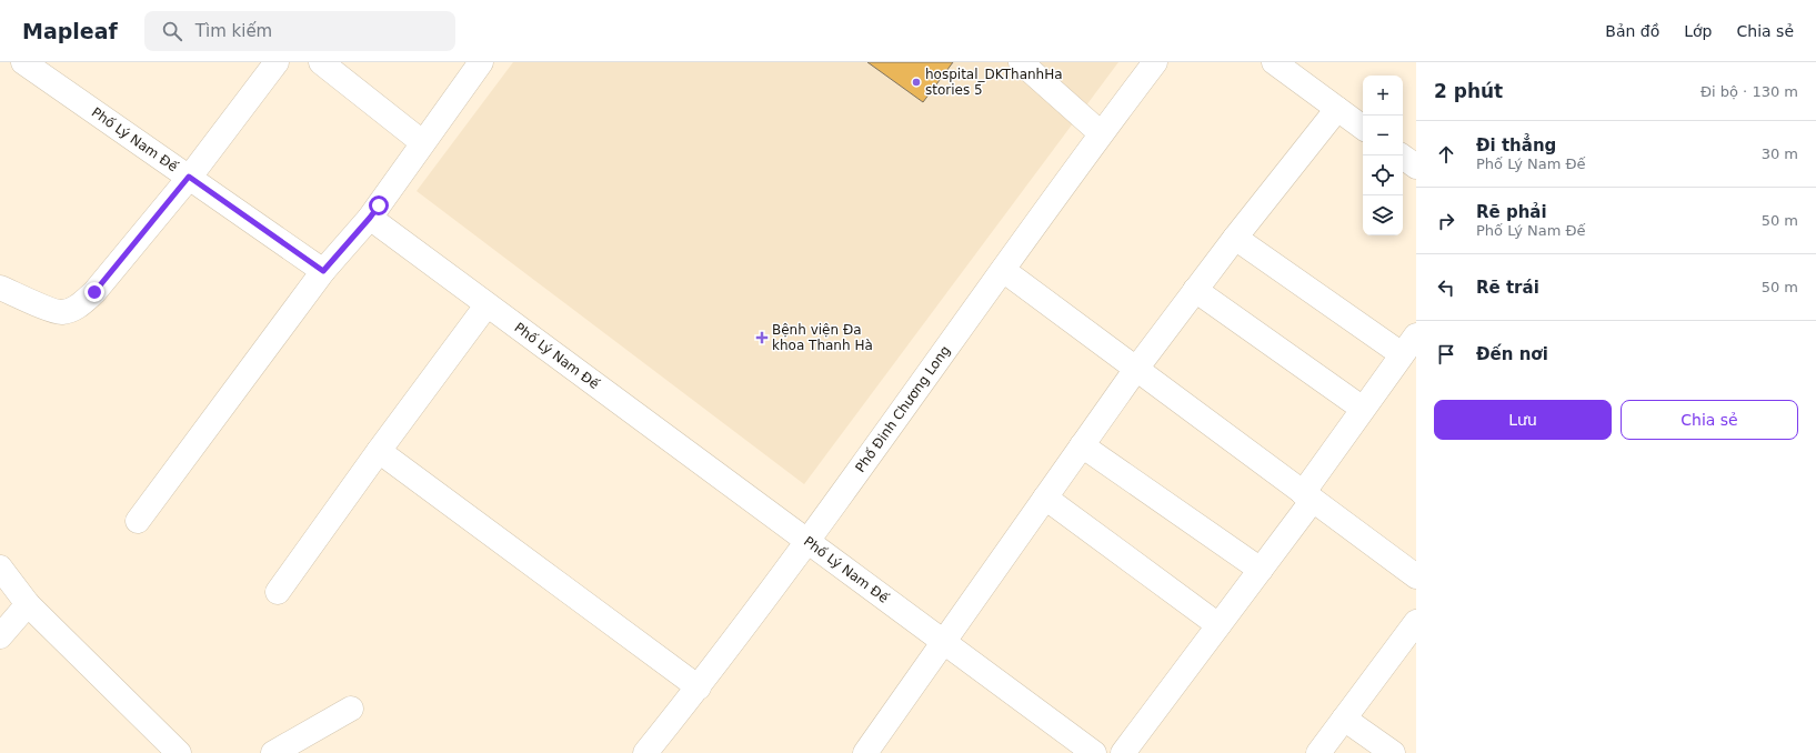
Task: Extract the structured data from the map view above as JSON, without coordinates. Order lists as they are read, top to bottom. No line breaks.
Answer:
{"streets":{"street":["Phố Lý Nam Đế","Phố Đinh Chương Long"]},"crossings":[["Phố Lý Nam Đế","Phố Đinh Chương Long"]],"places":{"other":["hospital_DKThanhHa stories 5"],"health":["Bệnh viện Đa khoa Thanh Hà"]},"page":{"header":"Mapleaf","search":"Tìm kiếm","nav":["Bản đồ","Lớp","Chia sẻ"],"heading":["2 phút","Đi bộ · 130 m"],"map_buttons":["+","−"],"list":[["Đi thẳng","Phố Lý Nam Đế","30 m"],["Rẽ phải","Phố Lý Nam Đế","50 m"],["Rẽ trái","50 m"],"Đến nơi"],"buttons":["Lưu","Chia sẻ"]}}
